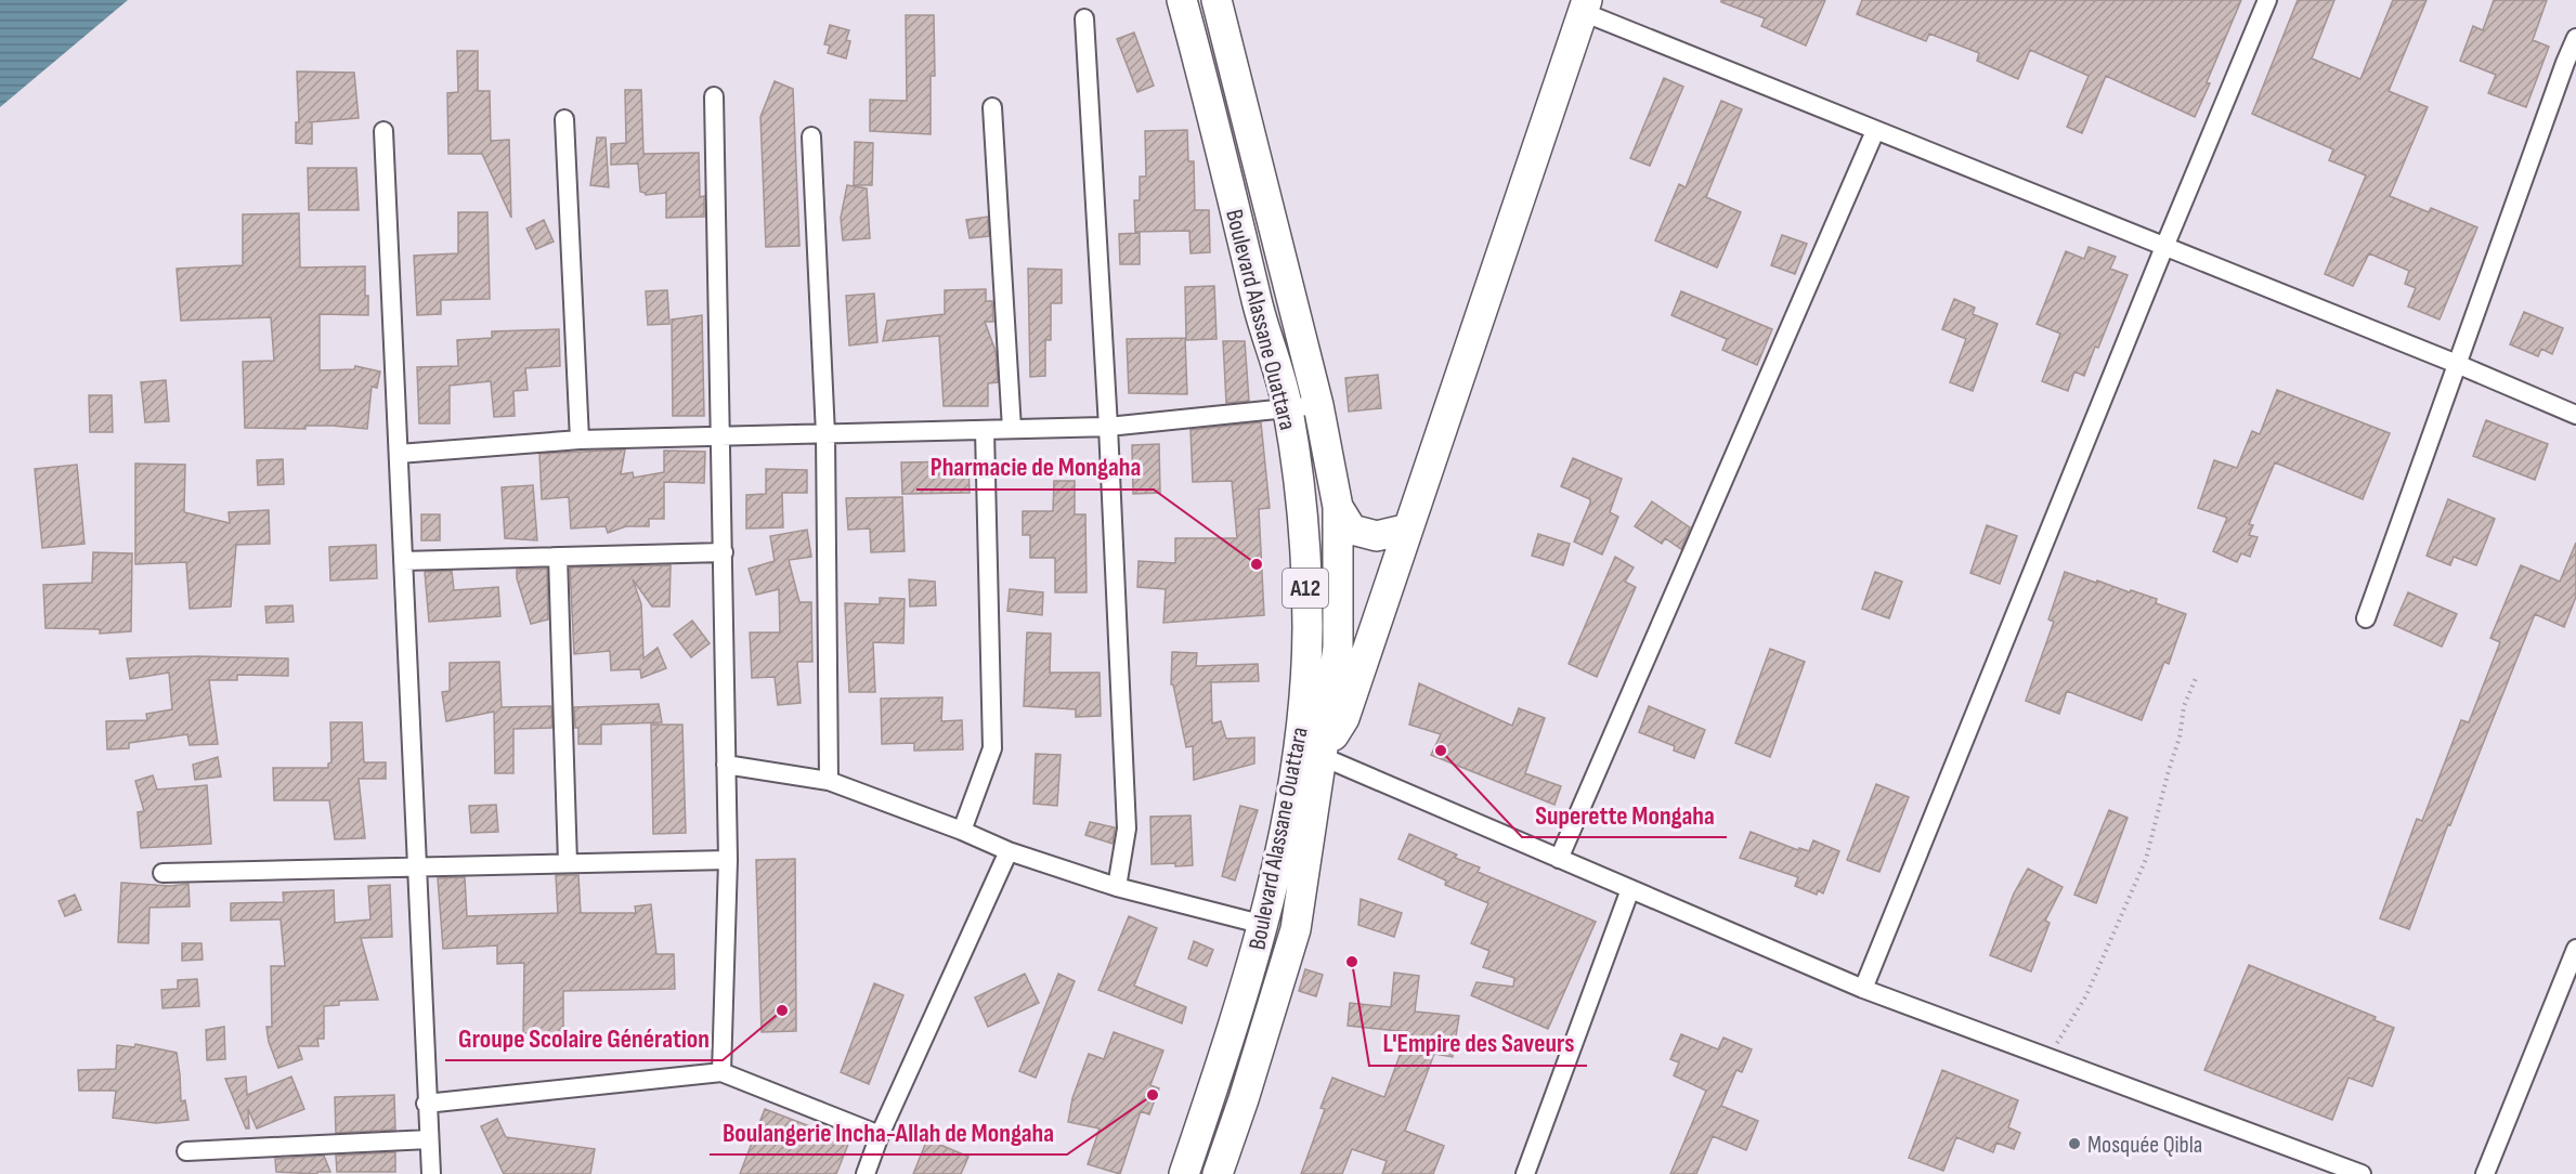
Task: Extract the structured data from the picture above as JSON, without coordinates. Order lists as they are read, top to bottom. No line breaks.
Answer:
{"streets":{"main road":["Boulevard Alassane Ouattara","A12"]},"crossings":[["Boulevard Alassane Ouattara","A12"]],"places":["Pharmacie de Mongaha","Superette Mongaha","L'Empire des Saveurs","Groupe Scolaire Génération","Boulangerie Incha-Allah de Mongaha","Mosquée Qibla"]}
